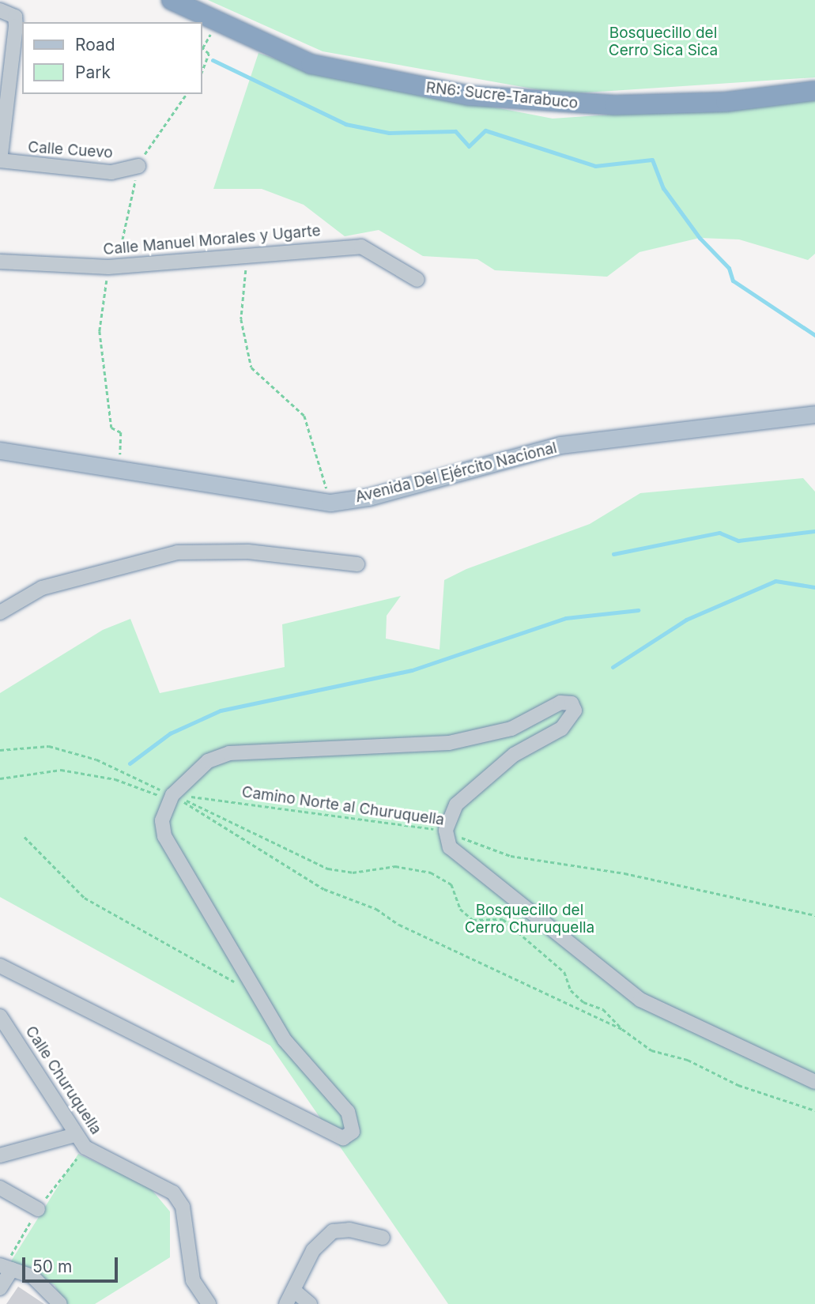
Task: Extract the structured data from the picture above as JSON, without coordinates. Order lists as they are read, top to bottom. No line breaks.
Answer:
{"streets":{"highway":["RN6: Sucre-Tarabuco"],"main road":["Avenida Del Ejército Nacional"],"street":["Calle Cuevo","Calle Manuel Morales y Ugarte","Calle Churuquella"],"path":["Camino Norte al Churuquella"]},"parks":["Bosquecillo del Cerro Sica Sica","Bosquecillo del Cerro Churuquella"],"legend":["Road","Park"],"scale_bar":"50 m"}
